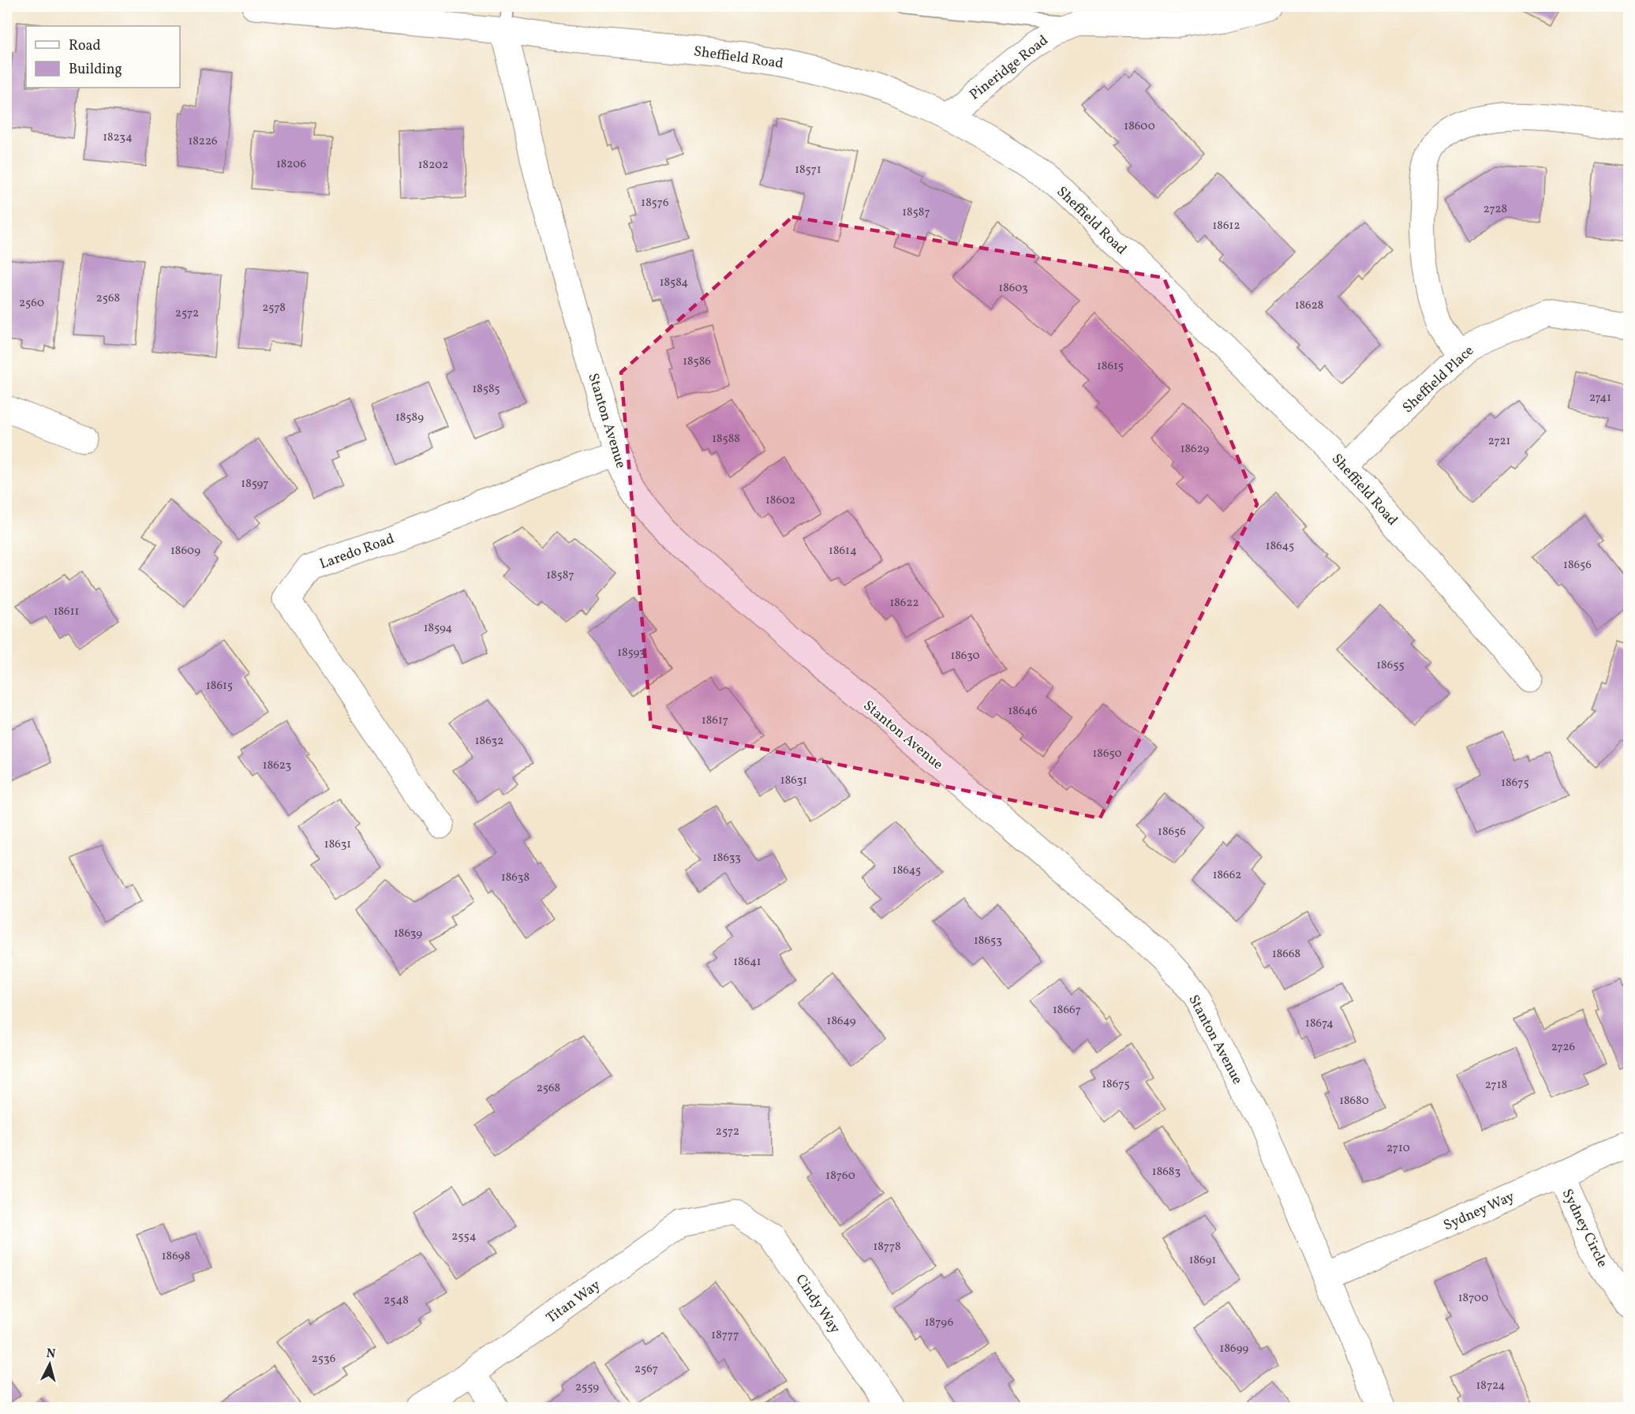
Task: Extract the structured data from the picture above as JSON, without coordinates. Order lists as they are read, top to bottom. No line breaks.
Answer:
{"streets":{"street":["Sheffield Road","Pineridge Road","Sheffield Place","Stanton Avenue","Laredo Road","Sydney Way","Sydney Circle","Titan Way","Cindy Way"]},"crossings":[["Sheffield Road","Pineridge Road"],["Sheffield Road","Sheffield Place"],["Sheffield Road","Stanton Avenue"],["Stanton Avenue","Laredo Road"],["Stanton Avenue","Sydney Way"],["Sydney Way","Sydney Circle"],["Titan Way","Cindy Way"]],"house_numbers":["18600","18234","18226","18206","18202","18571","18576","2728","18587","18612","18584","18603","2568","2560","18628","2578","2572","18586","18615","18585","2741","18589","18588","2721","18629","18597","18602","18645","18609","18614","18656","18587","18622","18611","18594","18593","18630","18655","18615","18646","18617","18632","18650","18623","18631","18675","18656","18631","18633","18645","18662","18638","18639","18653","18668","18641","18667","18649","18674","2726","18675","2718","2568","18680","2572","2710","18683","18760","2554","18778","18698","18691","18700","2548","18796","18777","18699","2536","2567","18724","2559"],"legend":["Road","Building"],"north":"top"}
